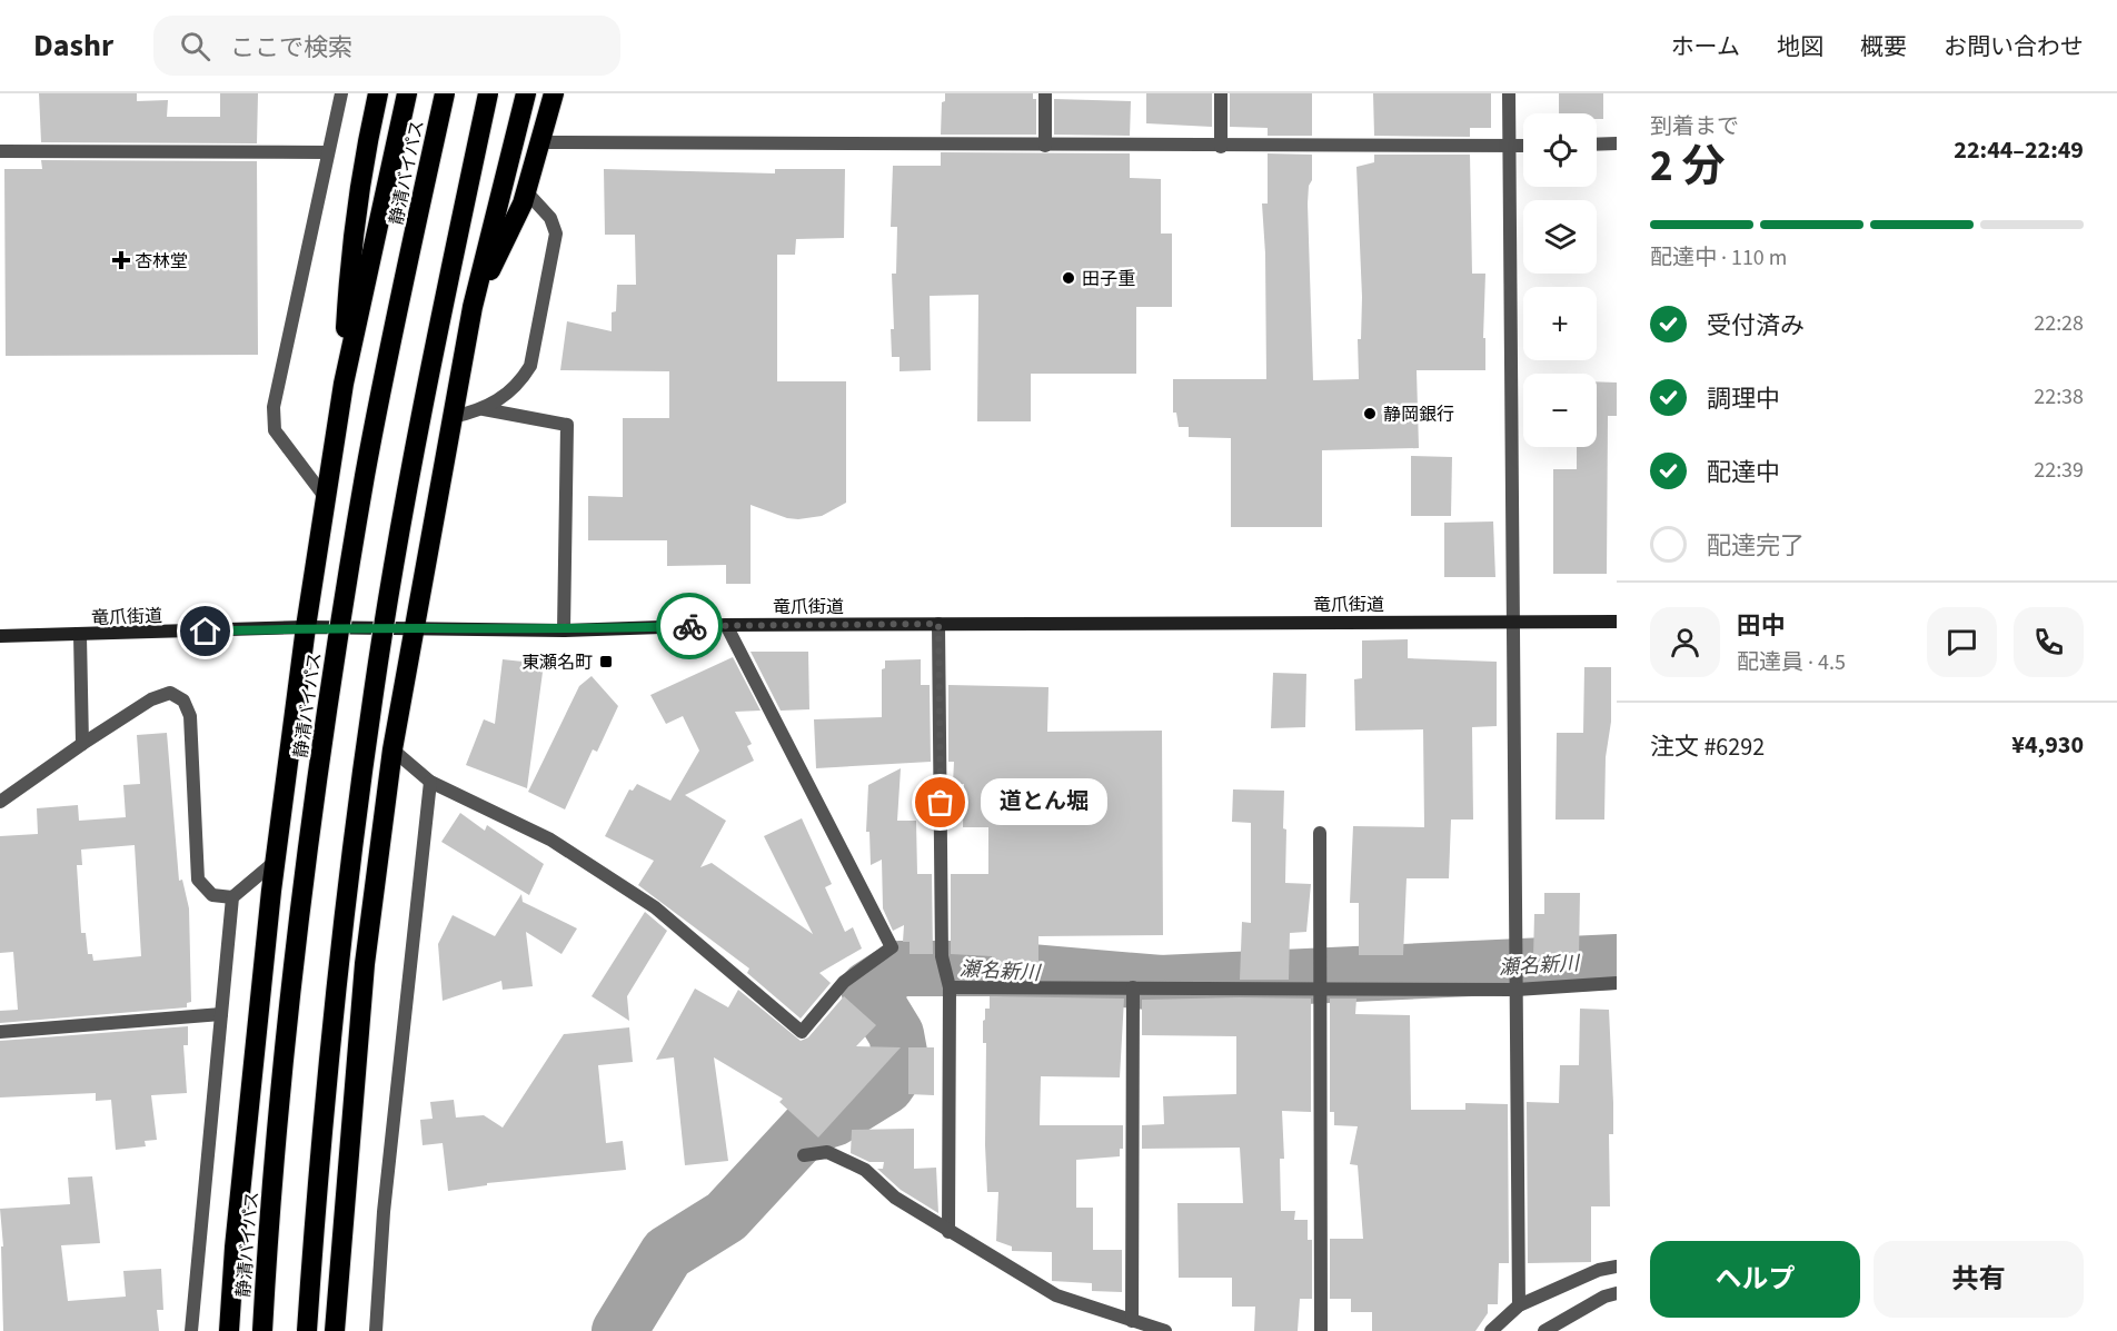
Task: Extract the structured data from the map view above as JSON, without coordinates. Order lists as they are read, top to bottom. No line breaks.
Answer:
{"streets":{"highway":["静清バイパス"],"main road":["竜爪街道"]},"water":["瀬名新川"],"places":{"health":["杏林堂"],"other":["田子重","静岡銀行","道とん堀"],"transit":["東瀬名町"]},"page":{"header":"Dashr","search":"ここで検索","nav":["ホーム","地図","概要","お問い合わせ"],"heading":["2 分","到着まで","22:44–22:49"],"panel":["田中","配達員 · 4.5","注文 #6292","¥4,930"],"map_buttons":["+","−"],"bar":"配達中 · 110 m","list":[["受付済み","22:28"],["調理中","22:38"],["配達中","22:39"],"配達完了"],"bubble":"道とん堀","buttons":["ヘルプ","共有"]}}
